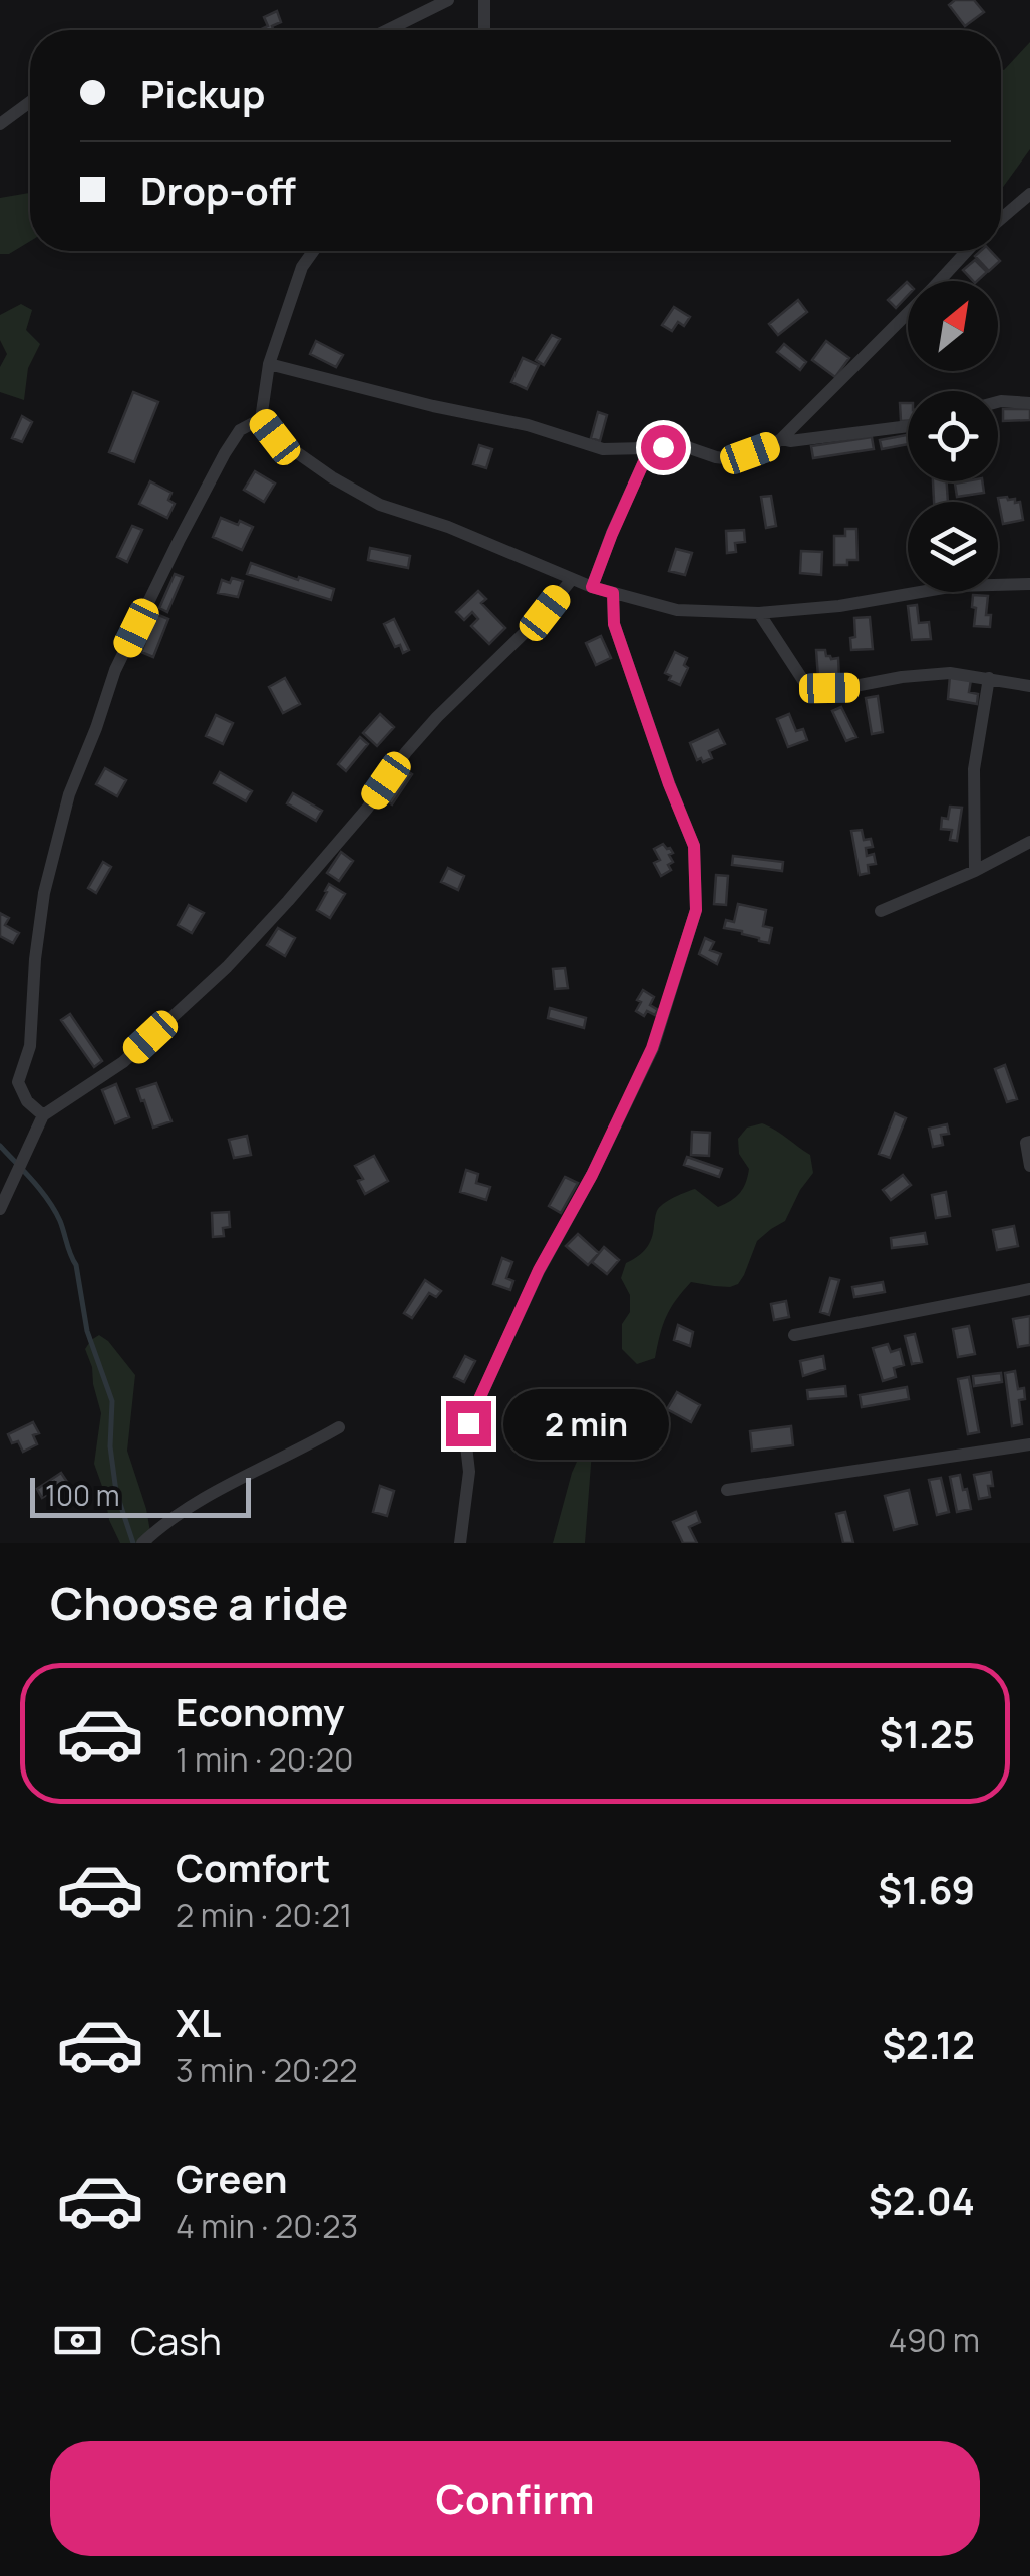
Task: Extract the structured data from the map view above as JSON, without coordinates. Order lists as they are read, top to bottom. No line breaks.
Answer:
{"scale_bar":"100 m","north":"top right","page":{"banner":["Pickup","Drop-off"],"bubble":"2 min","scale":"100 m","heading":"Choose a ride","list":[{"name":"Economy","note":"1 min · 20:20","value":"$1.25"},{"name":"Comfort","note":"2 min · 20:21","value":"$1.69"},{"name":"XL","note":"3 min · 20:22","value":"$2.12"},{"name":"Green","note":"4 min · 20:23","value":"$2.04"}],"pay":["Cash","490 m"],"buttons":"Confirm"}}
